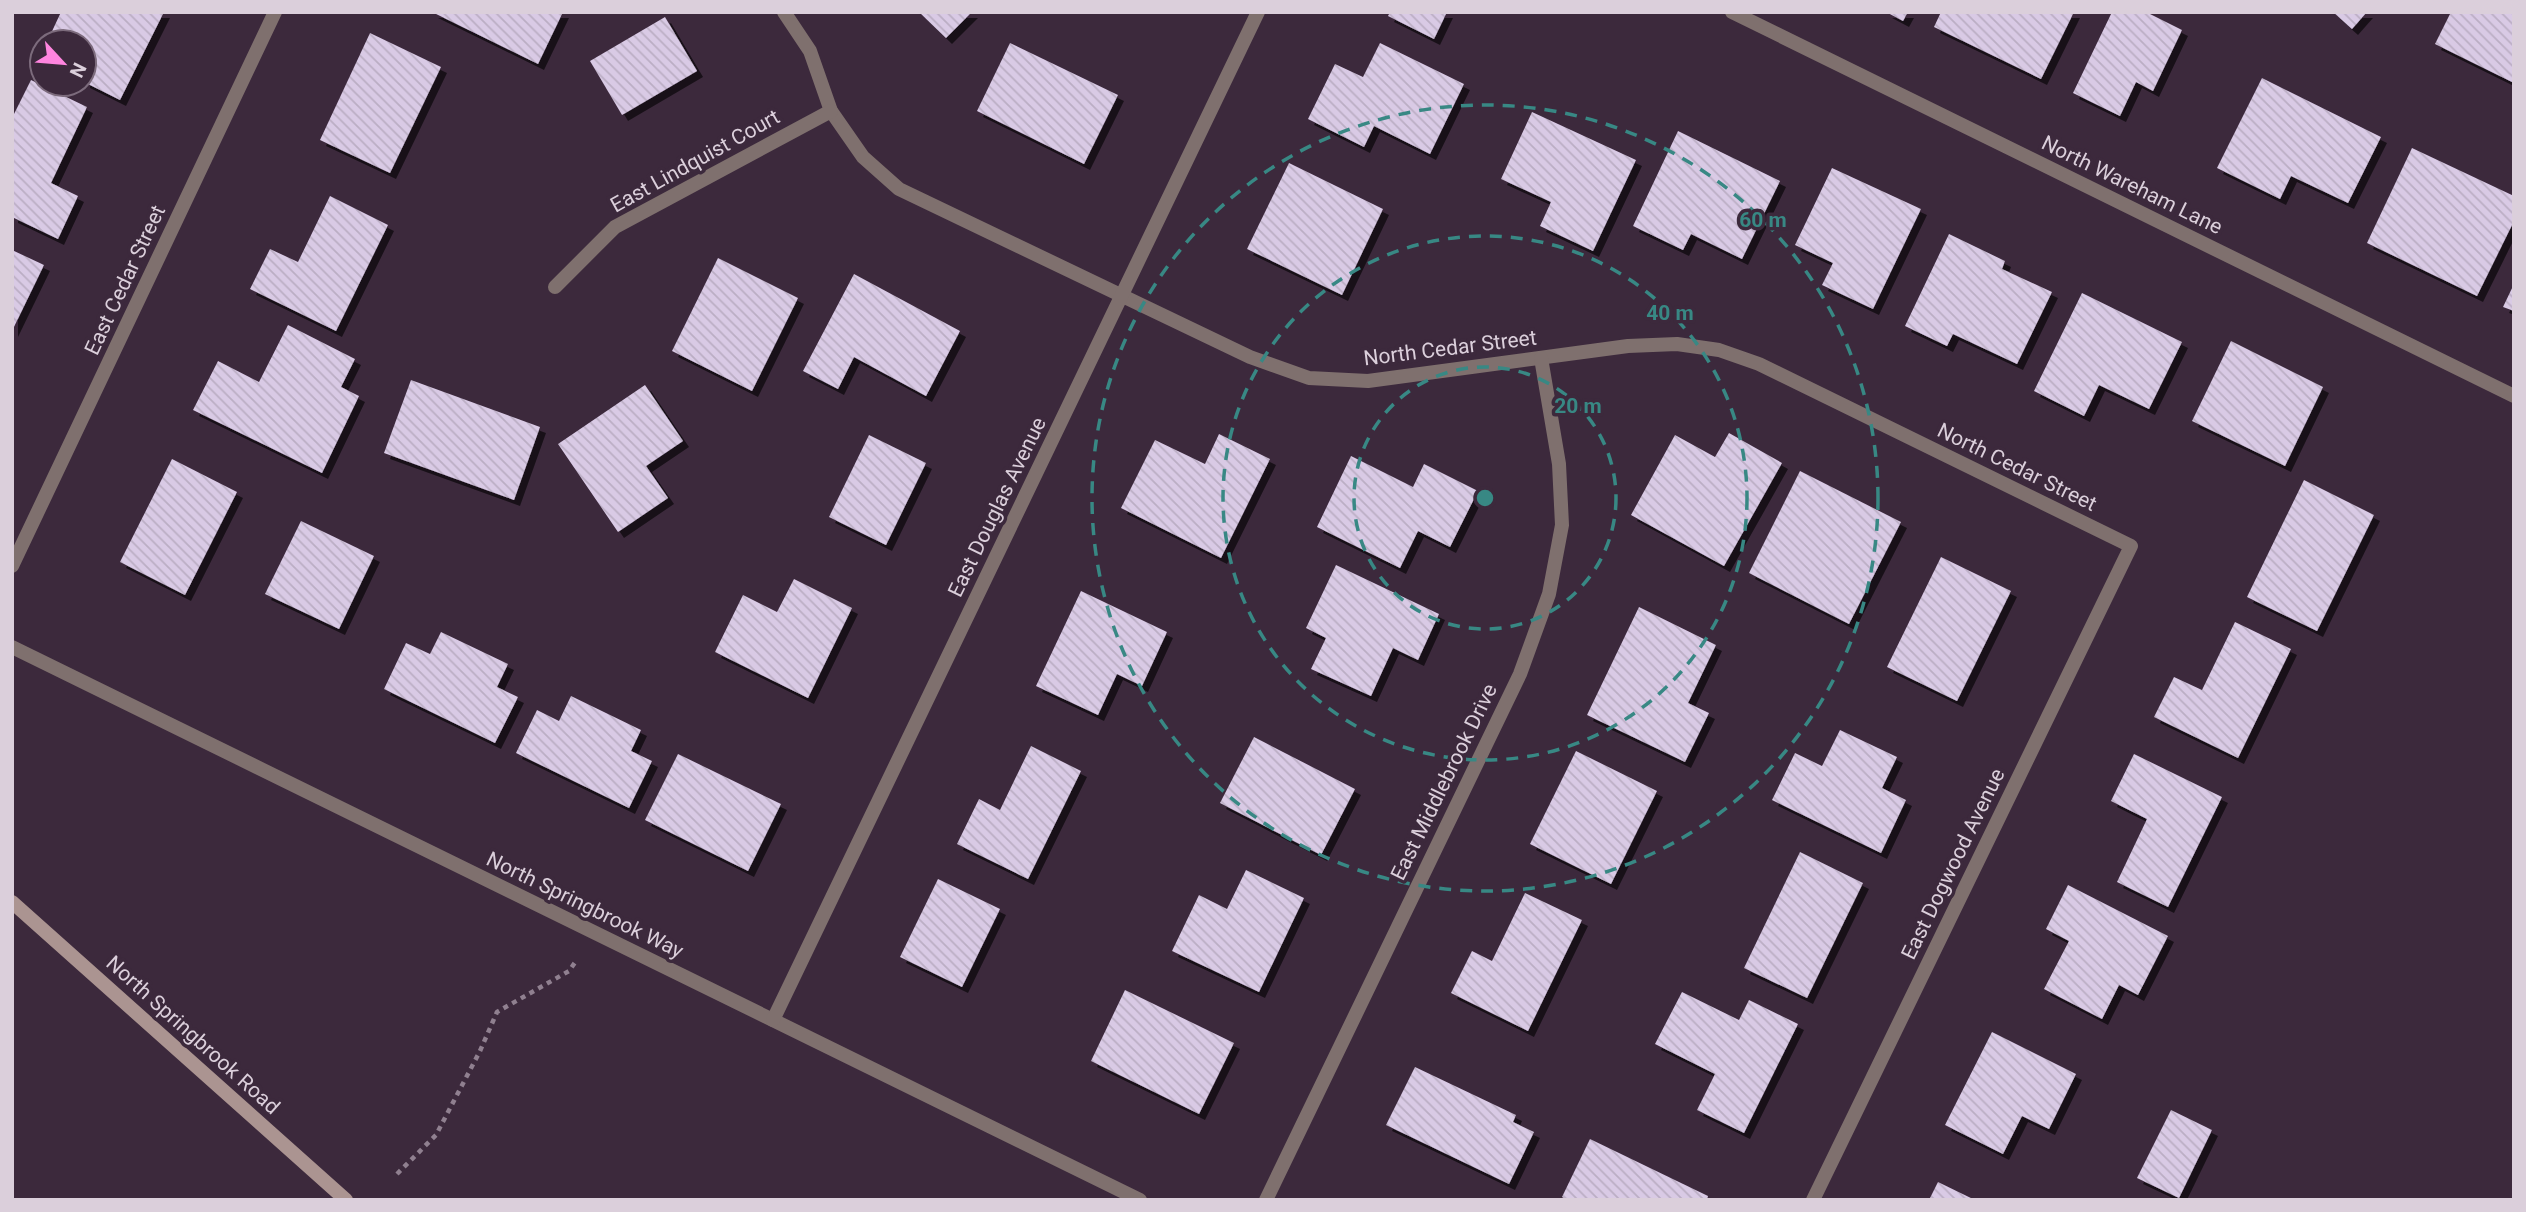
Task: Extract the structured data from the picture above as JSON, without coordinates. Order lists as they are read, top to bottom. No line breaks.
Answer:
{"streets":{"main road":["North Springbrook Road"],"street":["East Lindquist Court","North Wareham Lane","East Cedar Street","North Cedar Street","East Douglas Avenue","East Middlebrook Drive","East Dogwood Avenue","North Springbrook Way"]},"crossings":[["East Lindquist Court","North Cedar Street"],["North Cedar Street","East Douglas Avenue"],["North Cedar Street","East Middlebrook Drive"],["North Cedar Street","East Dogwood Avenue"],["East Douglas Avenue","North Springbrook Way"]],"north":"bottom right","rings":["60 m","40 m","20 m"]}
